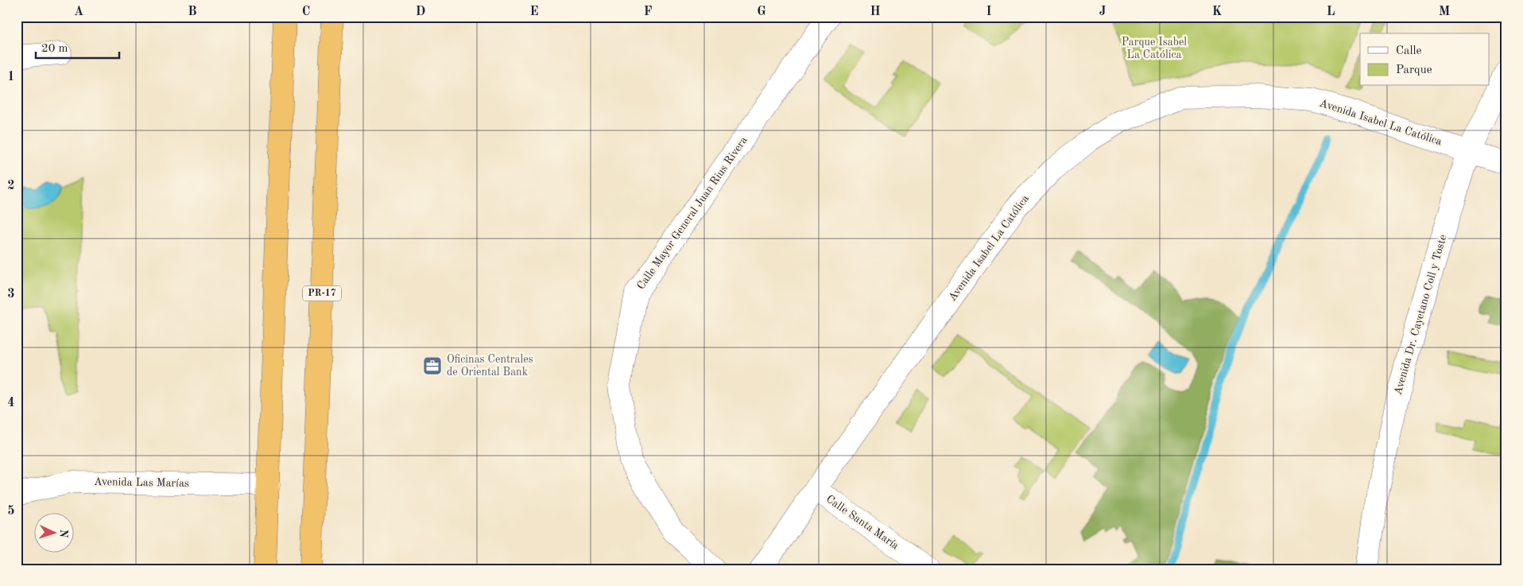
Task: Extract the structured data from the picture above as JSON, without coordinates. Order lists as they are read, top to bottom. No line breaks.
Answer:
{"streets":{"highway":["PR-17"],"street":["Avenida Isabel La Católica","Calle Mayor General Juan Rius Rivera","Avenida Dr. Cayetano Coll y Toste","Avenida Las Marías","Calle Santa María"]},"crossings":[["Avenida Isabel La Católica","Avenida Dr. Cayetano Coll y Toste"],["Avenida Isabel La Católica","Calle Santa María"]],"parks":["Parque Isabel La Católica"],"places":{"office":["Oficinas Centrales de Oriental Bank"]},"legend":["Calle","Parque"],"scale_bar":"20 m","north":"right","grid":{"columns":["A","B","C","D","E","F","G","H","I","J","K","L","M"],"rows":["1","2","3","4","5"]}}
